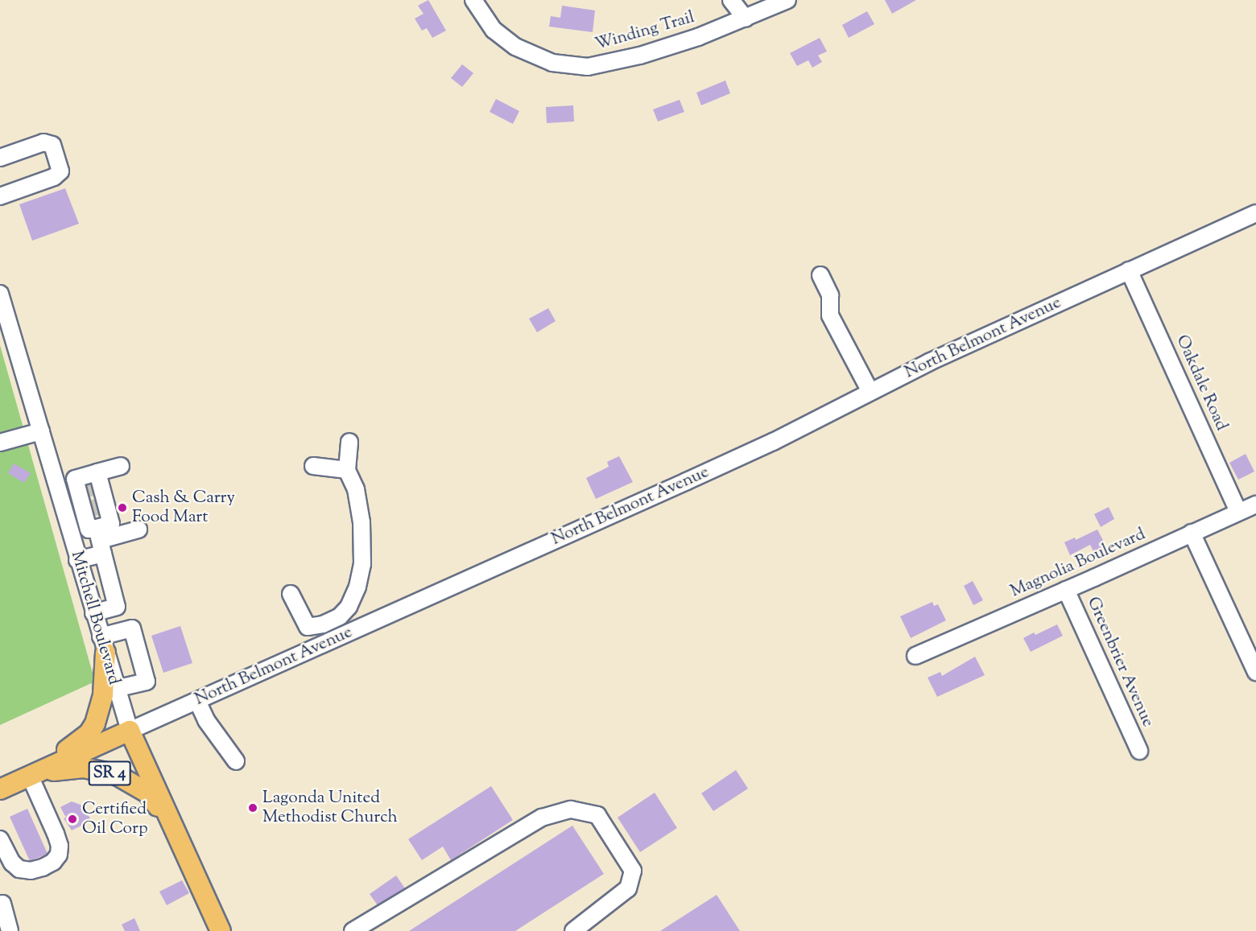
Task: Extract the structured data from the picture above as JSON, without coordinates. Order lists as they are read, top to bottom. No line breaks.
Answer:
{"streets":{"main road":["North Belmont Avenue","Mitchell Boulevard","SR 4"],"street":["Winding Trail","Oakdale Road","Magnolia Boulevard","Greenbrier Avenue"]},"crossings":[["North Belmont Avenue","Oakdale Road"],["North Belmont Avenue","Mitchell Boulevard"],["North Belmont Avenue","SR 4"],["Oakdale Road","Magnolia Boulevard"],["Magnolia Boulevard","Greenbrier Avenue"],["Mitchell Boulevard","SR 4"]],"places":["Cash & Carry Food Mart","Lagonda United Methodist Church","Certified Oil Corp"]}
